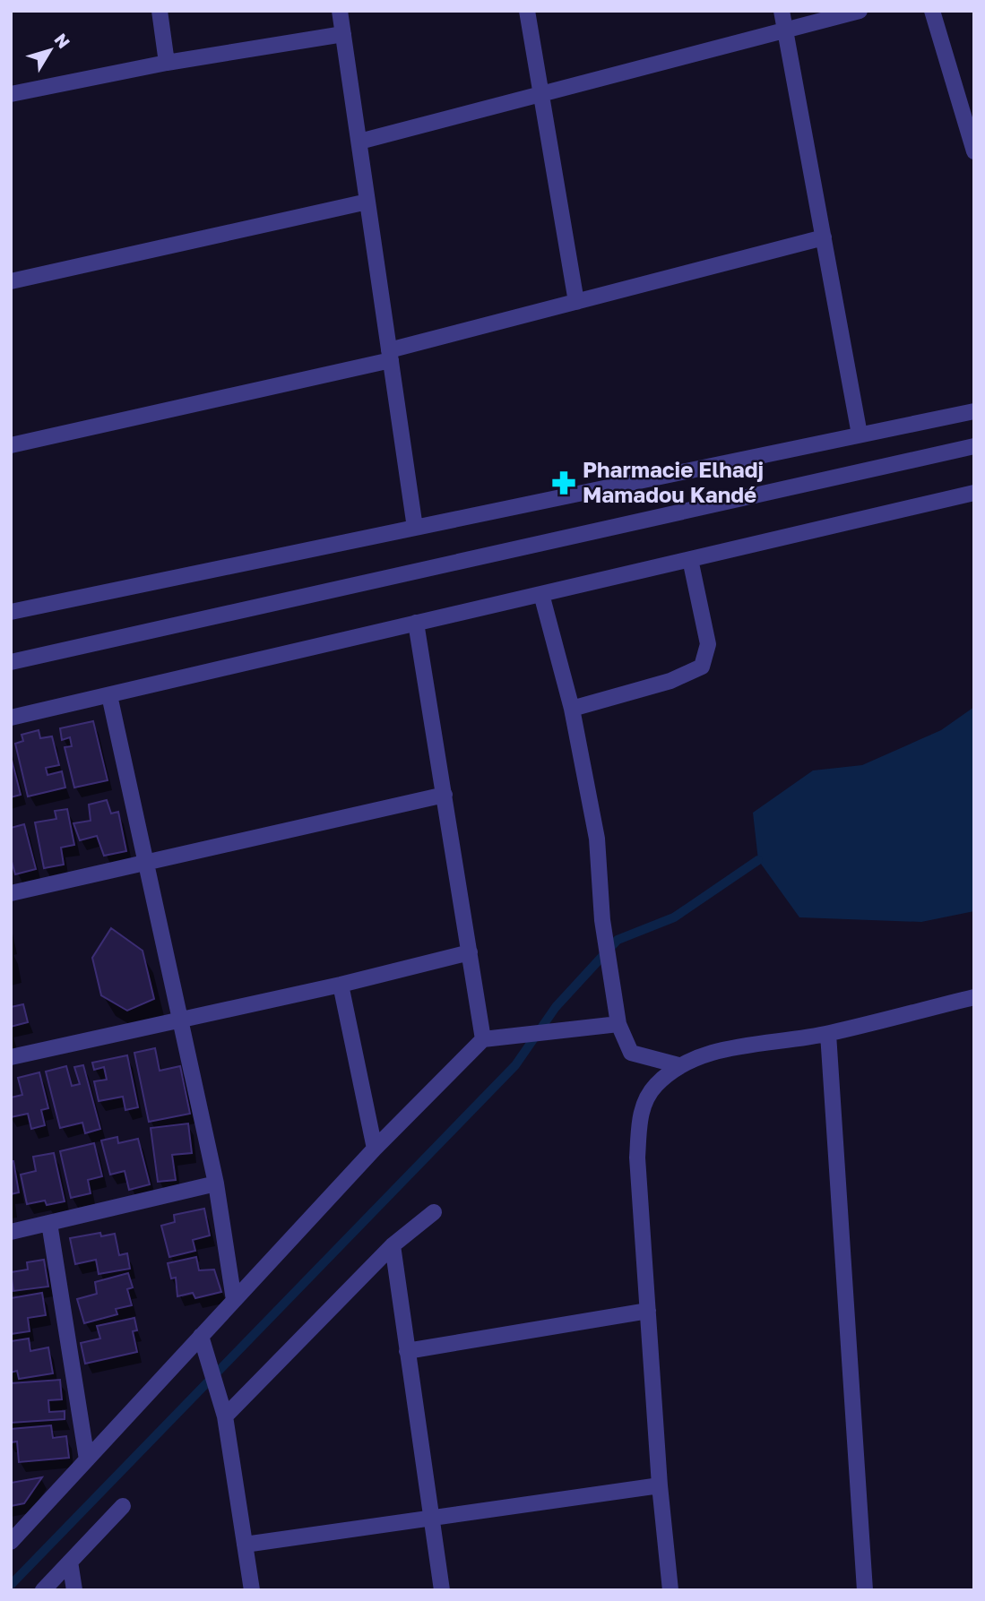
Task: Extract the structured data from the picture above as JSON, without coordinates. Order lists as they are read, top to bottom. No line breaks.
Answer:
{"places":{"pharmacy":["Pharmacie Elhadj Mamadou Kandé"]},"north":"top right"}
